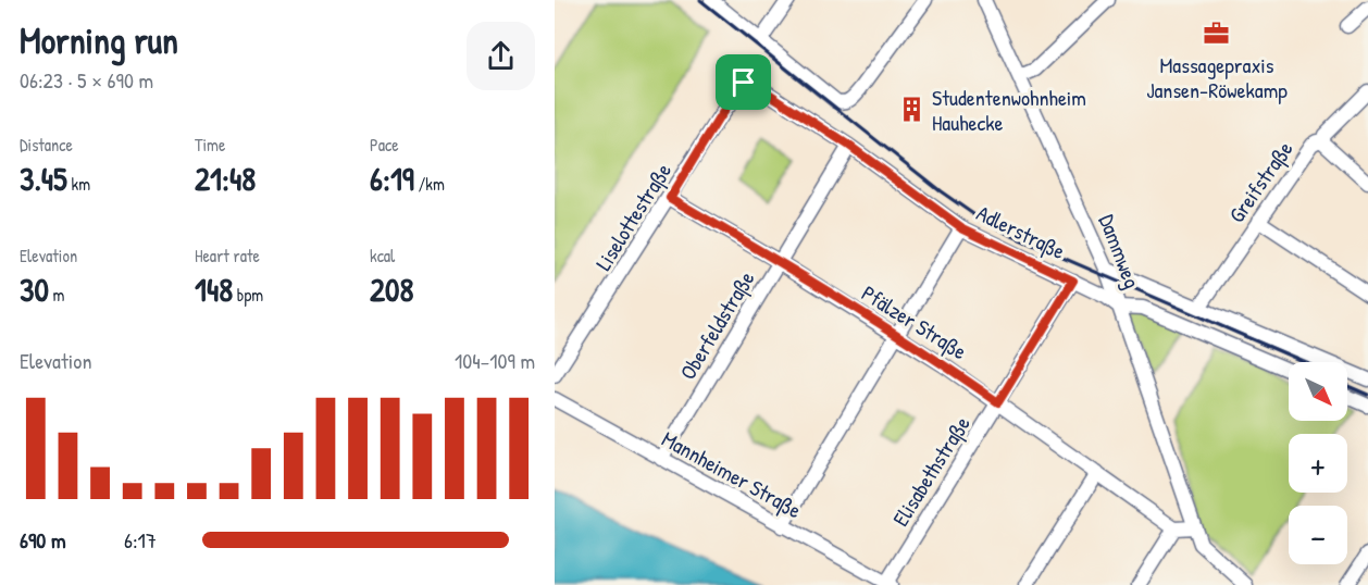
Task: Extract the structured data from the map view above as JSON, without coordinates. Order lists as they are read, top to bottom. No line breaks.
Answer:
{"streets":{"street":["Greifstraße","Liselottestraße","Adlerstraße","Dammweg","Pfälzer Straße","Oberfeldstraße","Elisabethstraße","Mannheimer Straße"]},"crossings":[["Liselottestraße","Adlerstraße"],["Liselottestraße","Pfälzer Straße"],["Adlerstraße","Dammweg"],["Adlerstraße","Oberfeldstraße"],["Adlerstraße","Elisabethstraße"],["Pfälzer Straße","Oberfeldstraße"],["Pfälzer Straße","Elisabethstraße"],["Oberfeldstraße","Mannheimer Straße"],["Elisabethstraße","Mannheimer Straße"]],"places":{"office":["Massagepraxis Jansen-Röwekamp"],"building":["Studentenwohnheim Hauhecke"]},"north":"bottom right","page":{"heading":["Morning run","06:23 · 5 × 690 m"],"stats":[["Distance","3.45 km"],["Time","21:48"],["Pace","6:19 /km"],["Elevation","30 m"],["Heart rate","148 bpm"],["kcal","208"]],"chart":["Elevation","104–109 m"],"map_buttons":["+","−"],"list":[{"name":"690 m","note":"6:17"}]}}
